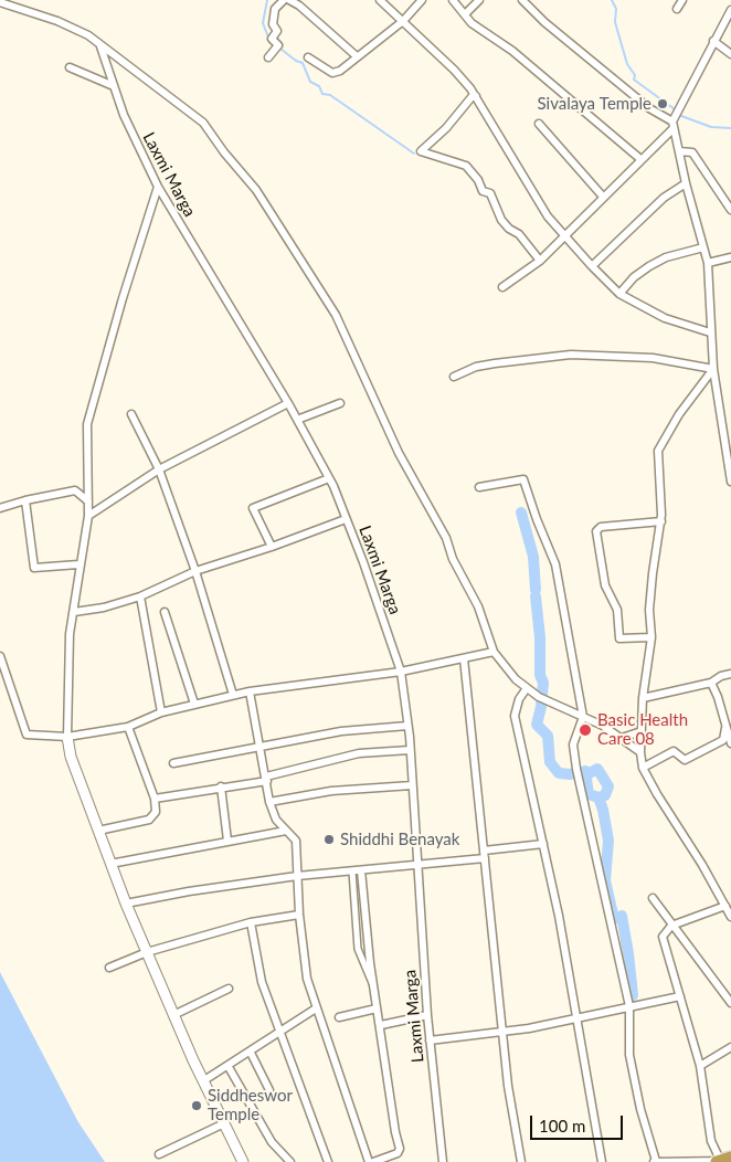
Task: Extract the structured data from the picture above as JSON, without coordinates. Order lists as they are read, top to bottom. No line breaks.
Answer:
{"streets":{"street":["Laxmi Marga"]},"places":["Sivalaya Temple","Basic Health Care 08","Shiddhi Benayak","Siddheswor Temple"],"scale_bar":"100 m"}
